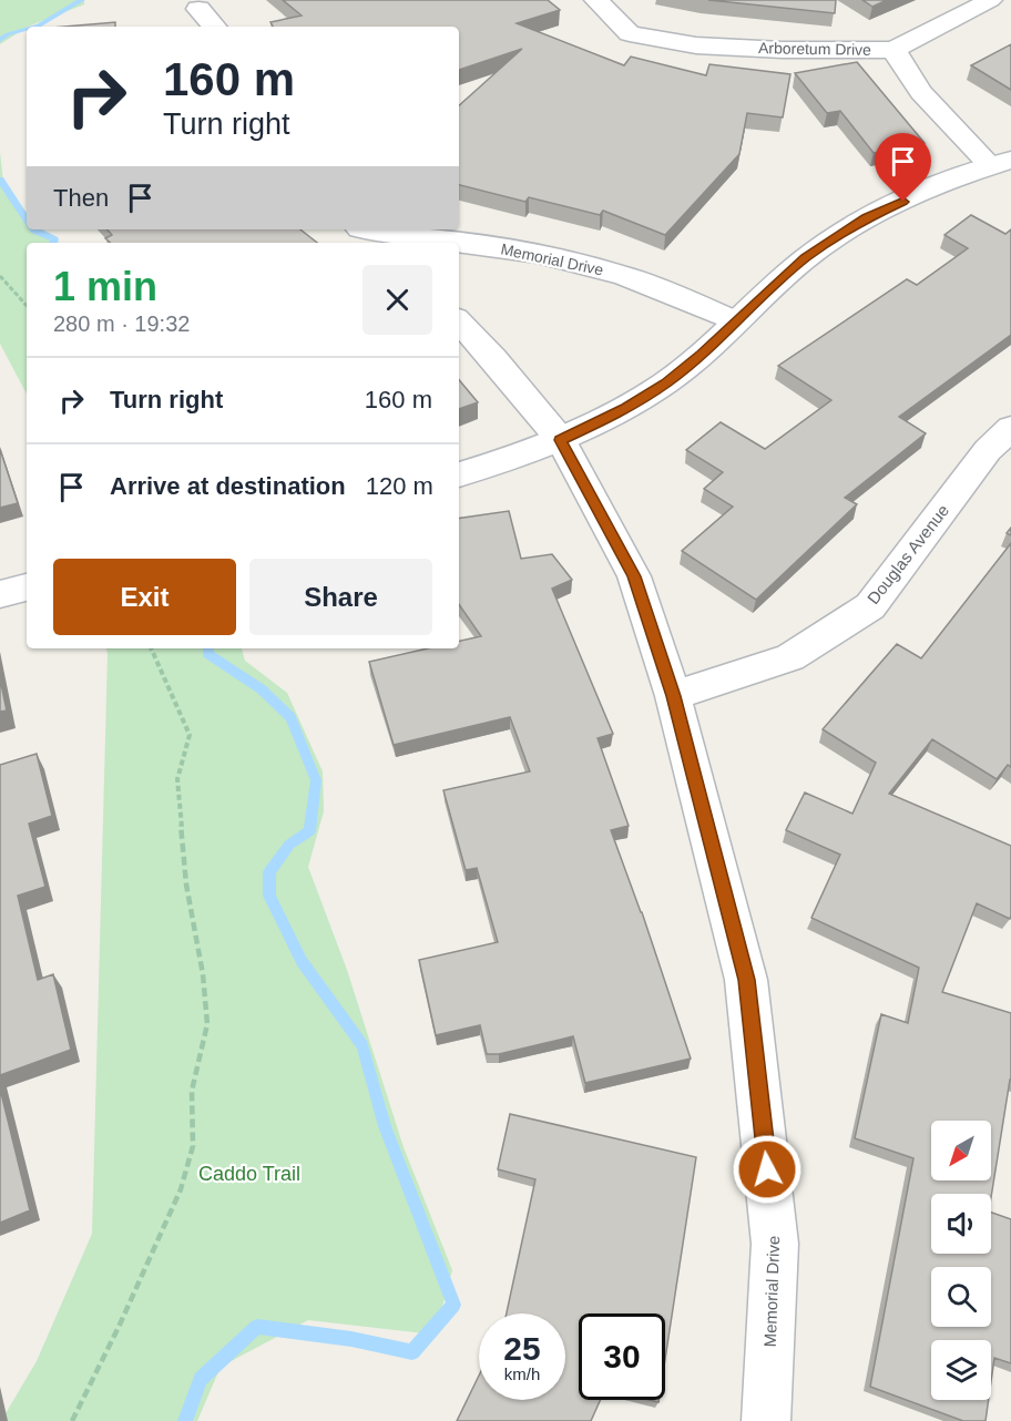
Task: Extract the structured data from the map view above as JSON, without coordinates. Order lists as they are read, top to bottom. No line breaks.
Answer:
{"streets":{"street":["Arboretum Drive","Memorial Drive","Douglas Avenue"]},"crossings":[["Memorial Drive","Douglas Avenue"]],"parks":["Caddo Trail"],"north":"bottom left","page":{"turn":["160 m","Turn right"],"then":"Then","heading":["1 min","280 m · 19:32"],"list":[{"name":"Turn right","value":"160 m"},{"name":"Arrive at destination","value":"120 m"}],"buttons":["Exit","Share"],"speed":"25 km/h","limit":"30"}}
